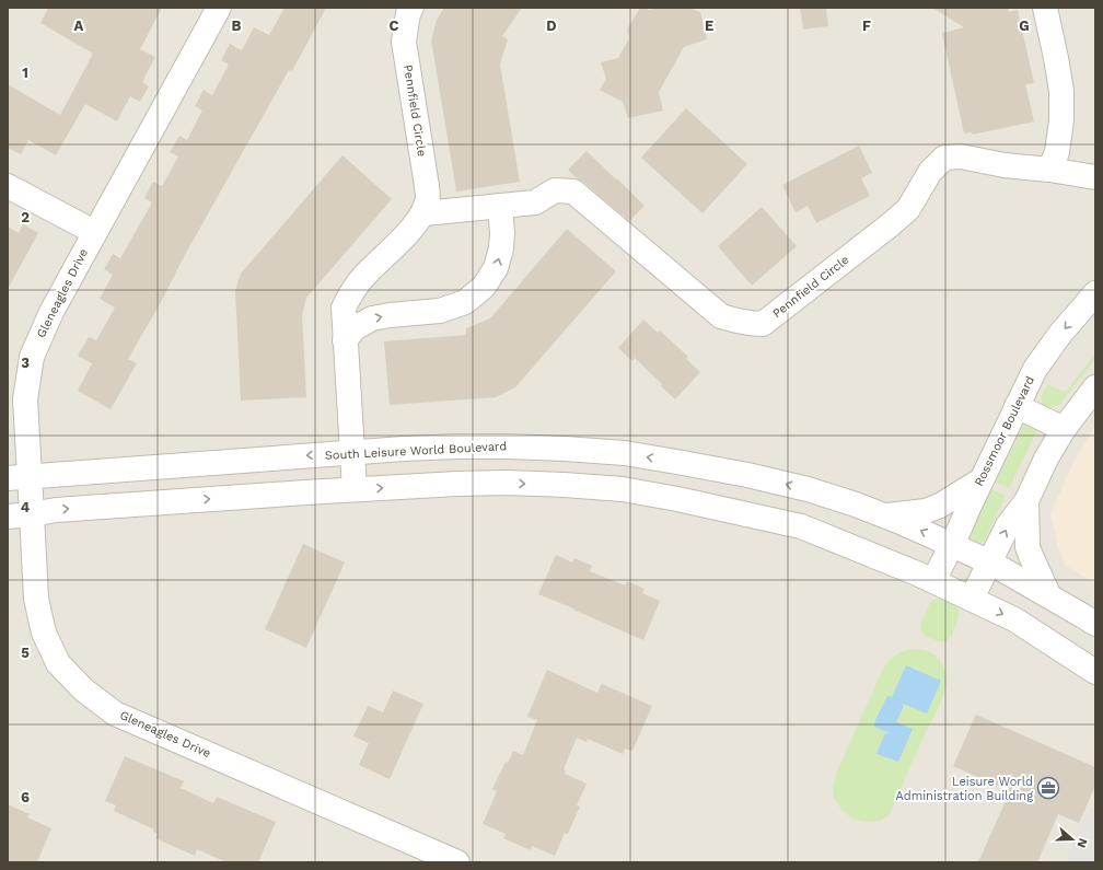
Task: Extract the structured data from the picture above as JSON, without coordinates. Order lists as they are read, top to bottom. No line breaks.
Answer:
{"streets":{"street":["Pennfield Circle","Gleneagles Drive","Rossmoor Boulevard","South Leisure World Boulevard"]},"crossings":[["Pennfield Circle","South Leisure World Boulevard"],["Gleneagles Drive","South Leisure World Boulevard"],["Rossmoor Boulevard","South Leisure World Boulevard"]],"places":{"office":["Leisure World Administration Building"]},"north":"right","grid":{"columns":["A","B","C","D","E","F","G"],"rows":["1","2","3","4","5","6"]}}
